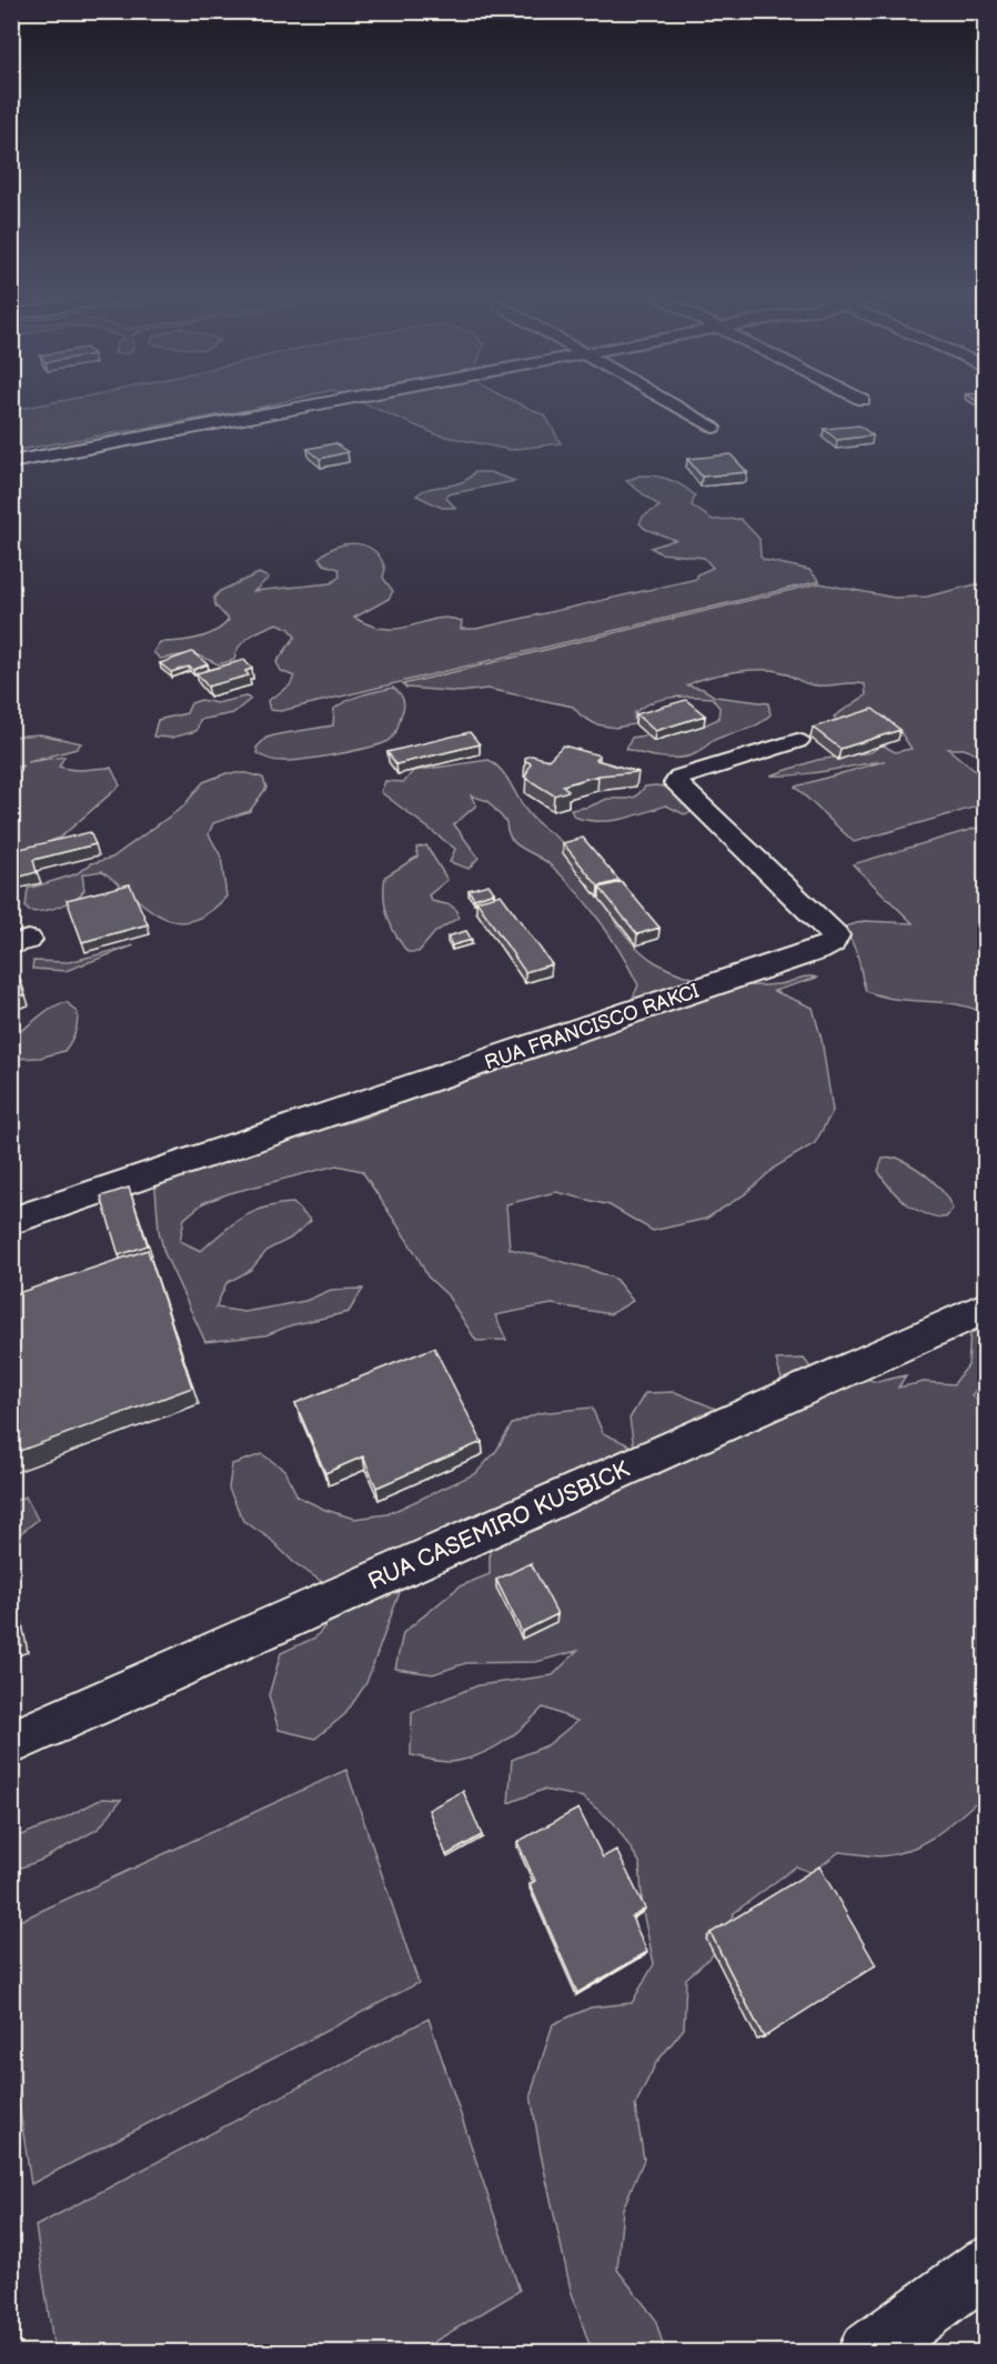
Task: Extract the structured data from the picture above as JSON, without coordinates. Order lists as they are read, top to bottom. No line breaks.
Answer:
{"streets":{"street":["RUA FRANCISCO RAKCI","RUA CASEMIRO KUSBICK"]}}
